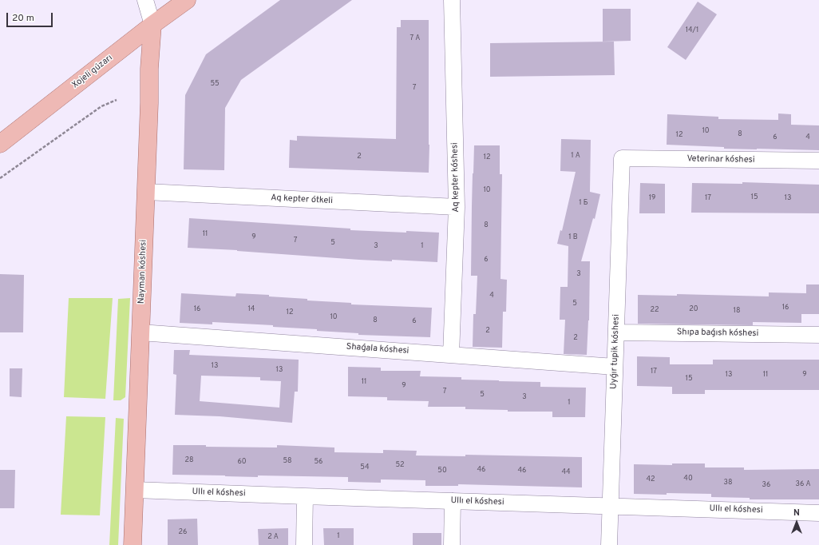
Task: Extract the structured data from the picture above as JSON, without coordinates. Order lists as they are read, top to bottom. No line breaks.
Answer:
{"streets":{"main road":["Xojeli gúzarı","Nayman kóshesi"],"street":["Veterinar kóshesi","Aq kepter kóshesi","Aq kepter ótkeli","Shıpa baǵısh kóshesi","Shaǵala kóshesi","Uyǵır tupik kóshesi","Ullı el kóshesi"]},"crossings":[["Xojeli gúzarı","Nayman kóshesi"],["Veterinar kóshesi","Uyǵır tupik kóshesi"],["Aq kepter kóshesi","Aq kepter ótkeli"],["Aq kepter kóshesi","Shaǵala kóshesi"],["Aq kepter ótkeli","Nayman kóshesi"],["Nayman kóshesi","Shaǵala kóshesi"],["Nayman kóshesi","Ullı el kóshesi"],["Shıpa baǵısh kóshesi","Uyǵır tupik kóshesi"],["Shaǵala kóshesi","Uyǵır tupik kóshesi"],["Uyǵır tupik kóshesi","Ullı el kóshesi"]],"house_numbers":["14/1","7 А","55","7","10","8","12","6","4","1 А","2","12","10","15","19","17","13","1 Б","8","11","9","1 В","7","5","3","1","6","3","4","5","16","16","14","20","22","18","12","10","8","6","2","2","13","13","17","13","11","9","15","11","9","7","5","3","1","28","58","60","56","52","54","46","50","46","44","40","42","38","36 А","36","26","1","2 А"],"scale_bar":"20 m","north":"top"}
